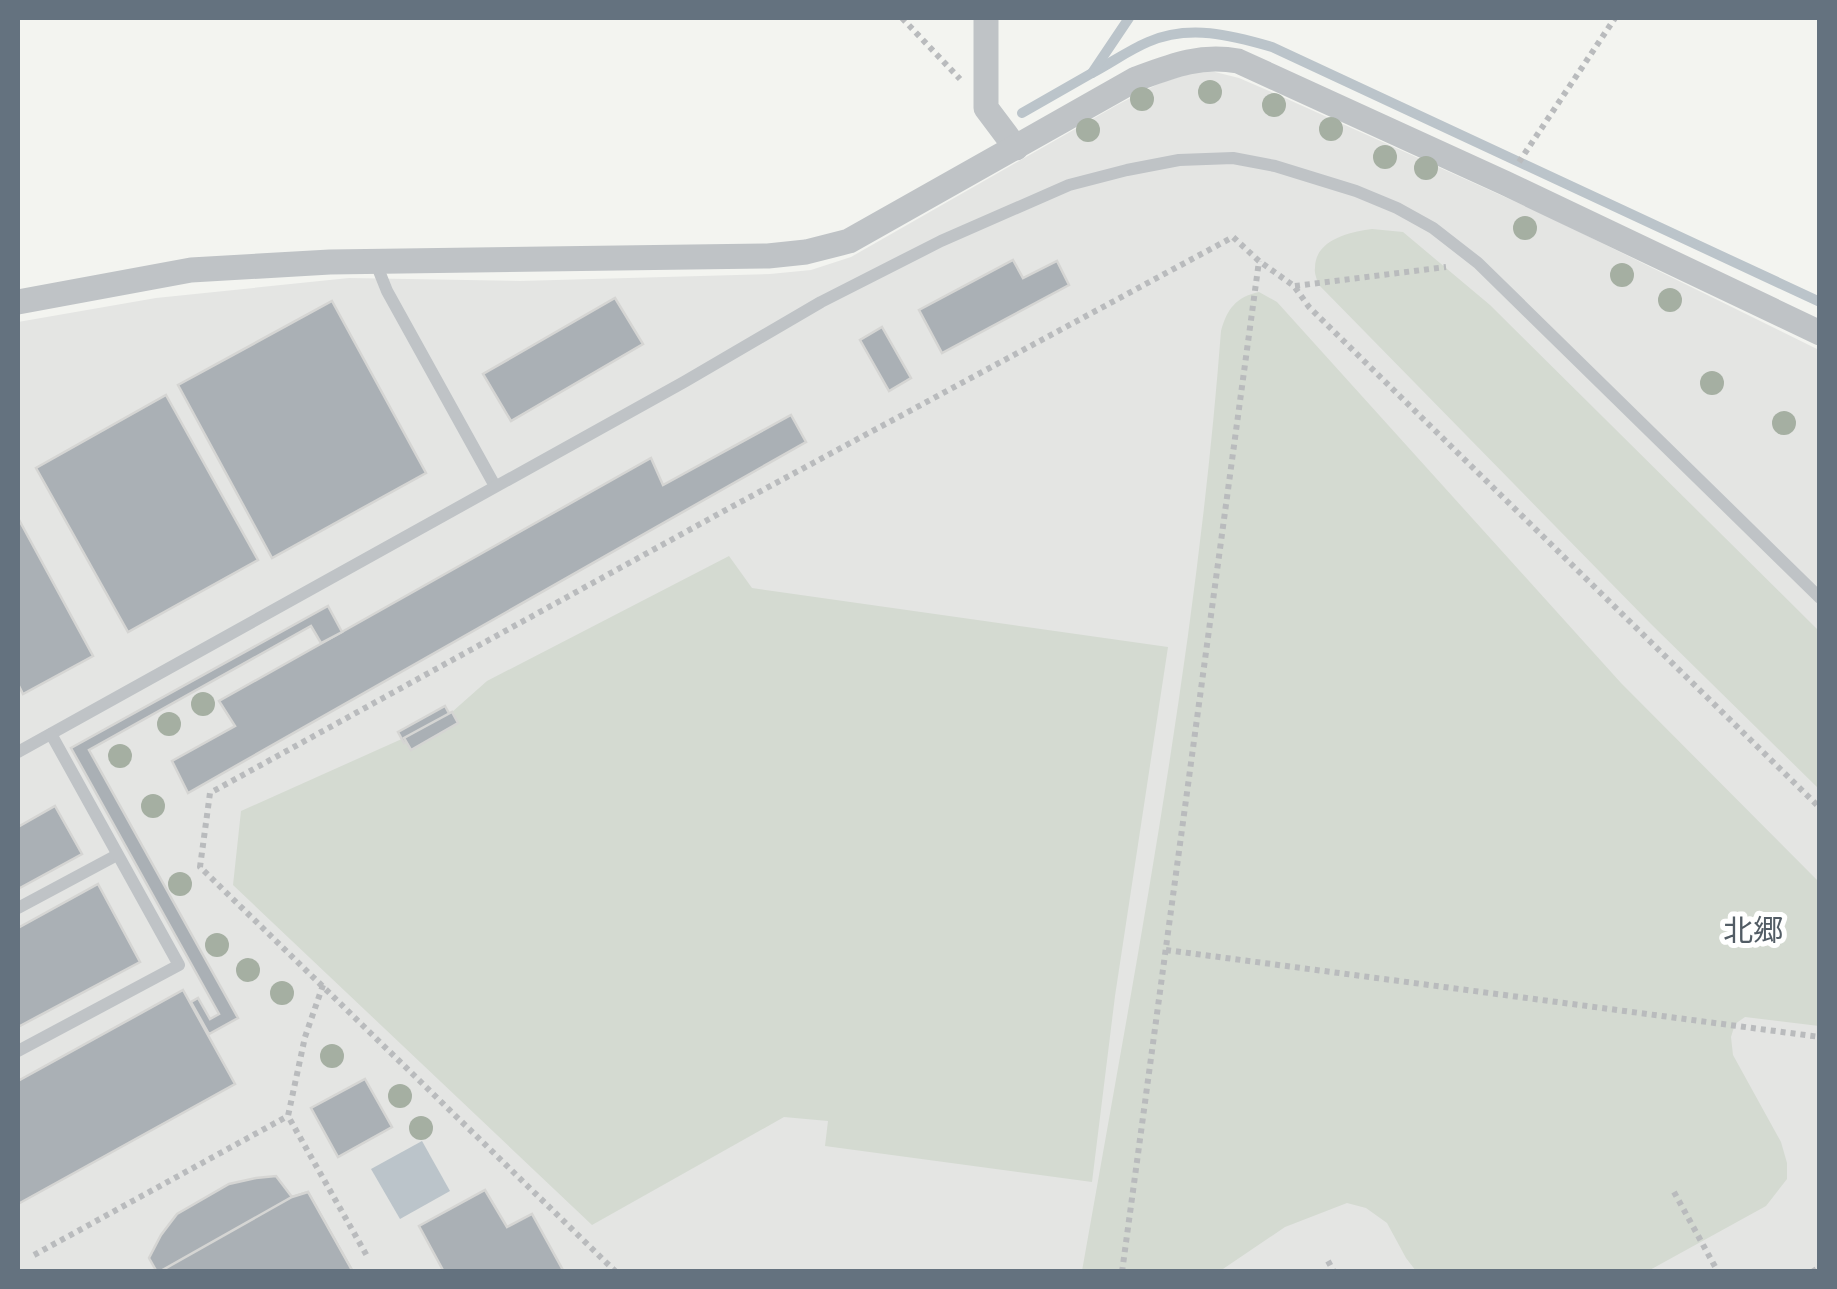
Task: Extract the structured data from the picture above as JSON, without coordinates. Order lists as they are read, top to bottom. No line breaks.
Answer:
{"districts":["北郷"]}
